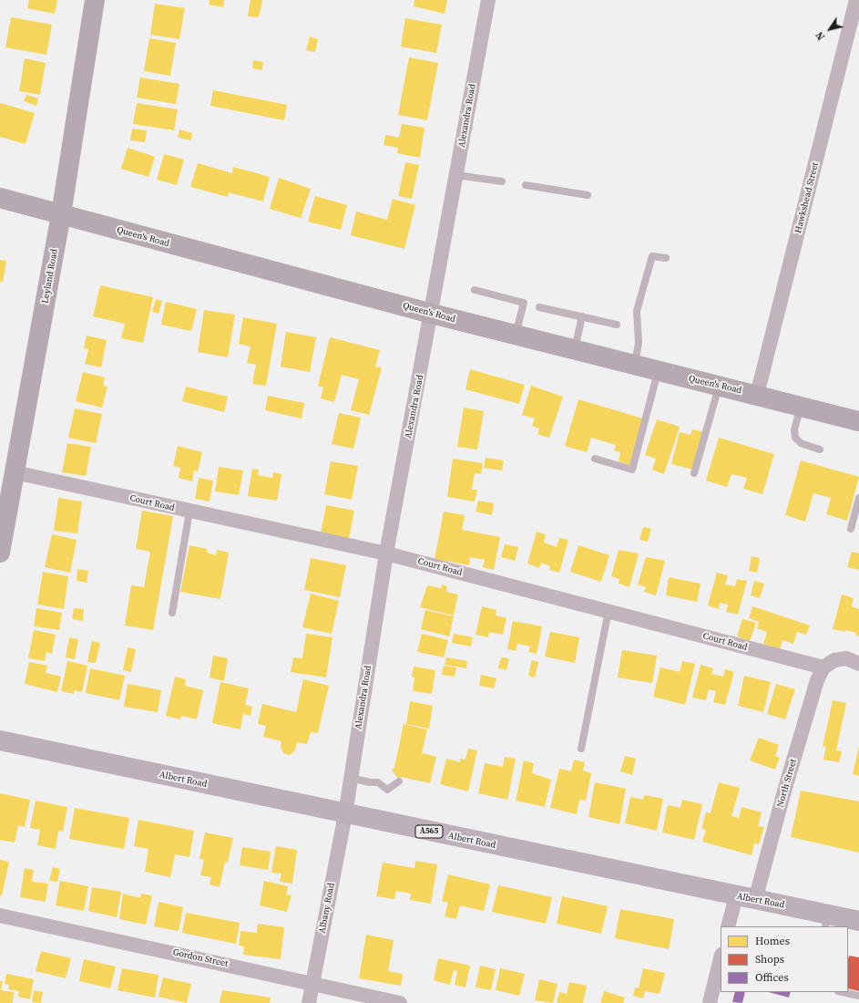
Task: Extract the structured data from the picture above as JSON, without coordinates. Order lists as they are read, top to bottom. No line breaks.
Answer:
{"streets":{"highway":["Albert Road","A565"],"main road":["Queen's Road","Leyland Road"],"street":["Alexandra Road","Hawkshead Street","Court Road","North Street","Albany Road","Gordon Street"]},"crossings":[["Alexandra Road","Queen's Road"],["Alexandra Road","Court Road"],["Alexandra Road","Albert Road"],["Alexandra Road","Albany Road"],["Hawkshead Street","Queen's Road"],["Queen's Road","Leyland Road"],["Leyland Road","Court Road"],["Court Road","North Street"],["Albert Road","North Street"],["Albert Road","Albany Road"],["Albany Road","Gordon Street"]],"legend":["Homes","Shops","Offices"],"north":"bottom left"}
